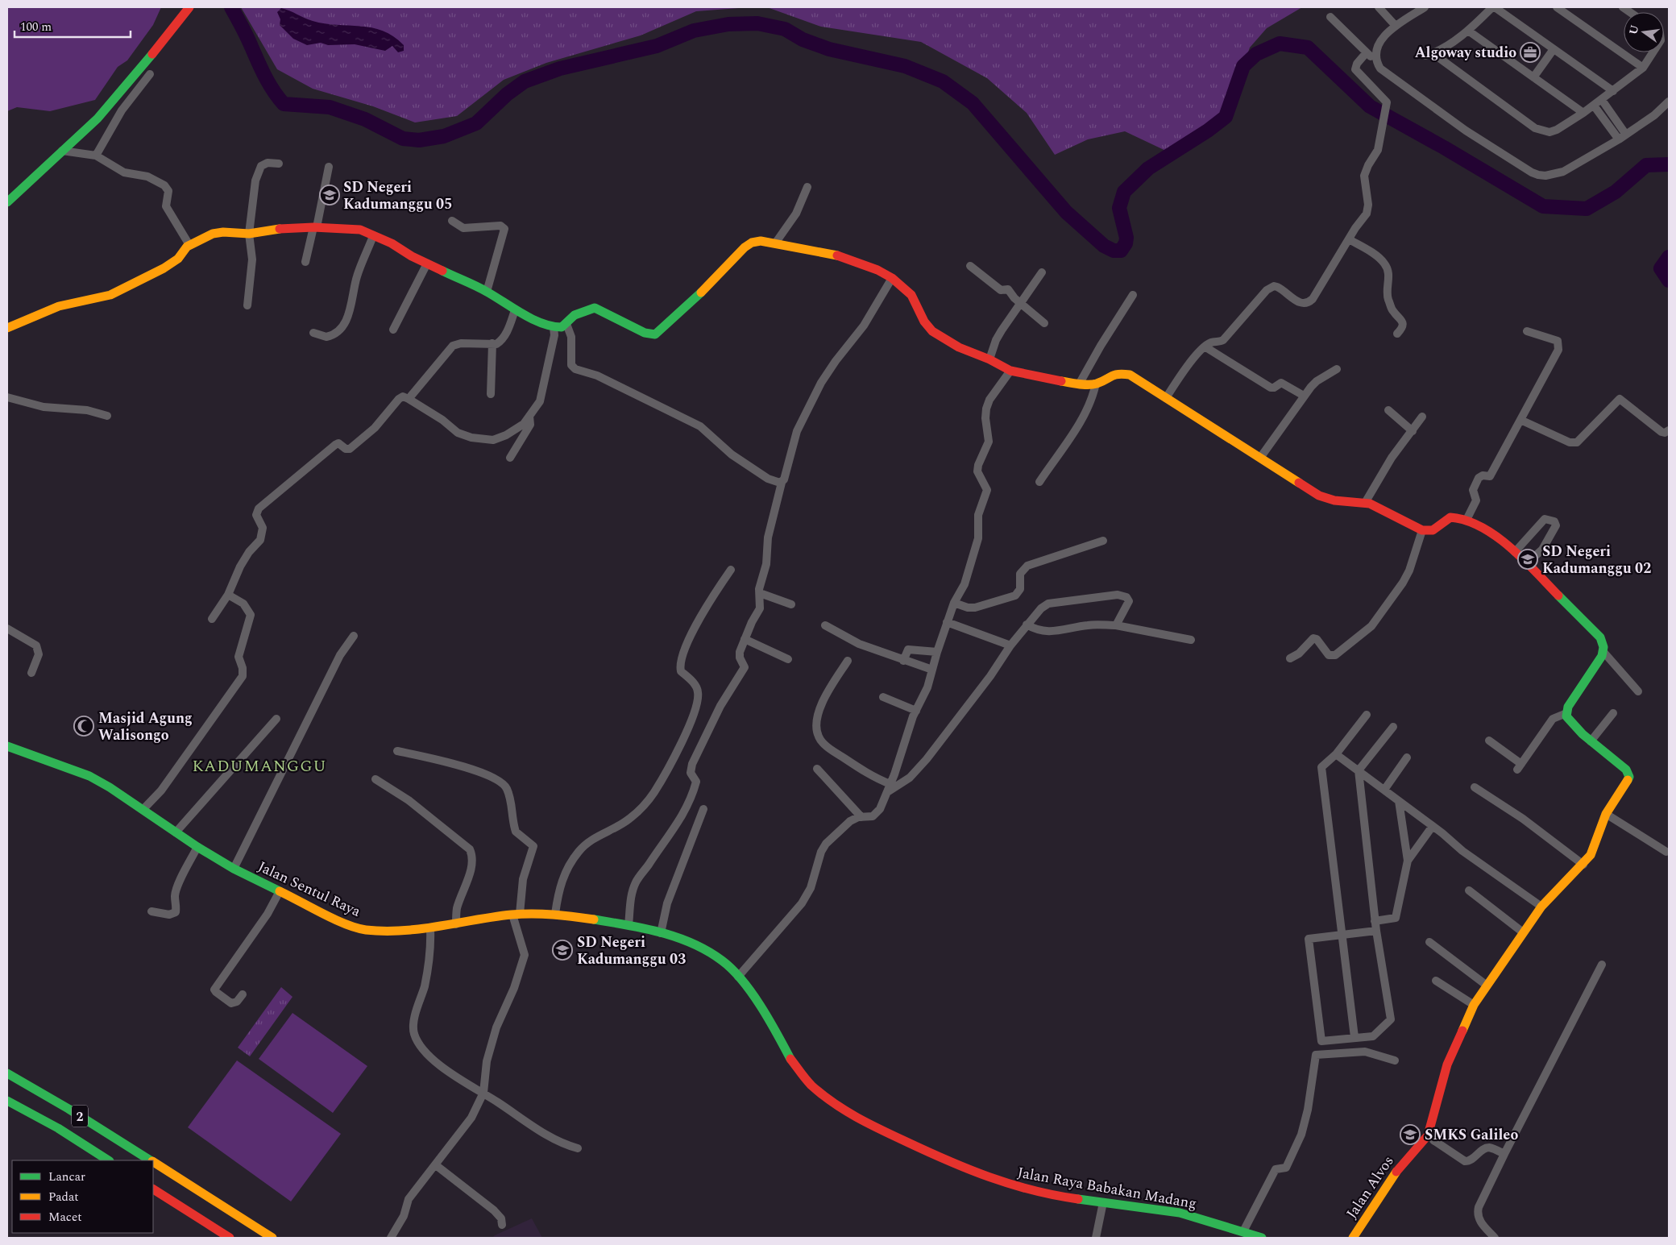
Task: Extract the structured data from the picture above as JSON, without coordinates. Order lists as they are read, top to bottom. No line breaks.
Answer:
{"streets":{"main road":["Jalan Sentul Raya","2","Jalan Alvos","Jalan Raya Babakan Madang"]},"crossings":[["Jalan Sentul Raya","Jalan Raya Babakan Madang"]],"districts":["KADUMANGGU"],"places":{"office":["Algoway studio"],"school or university":["SD Negeri Kadumanggu 05","SD Negeri Kadumanggu 02","SD Negeri Kadumanggu 03","SMKS Galileo"],"mosque":["Masjid Agung Walisongo"]},"legend":["Lancar","Padat","Macet"],"scale_bar":"100 m","north":"left"}
